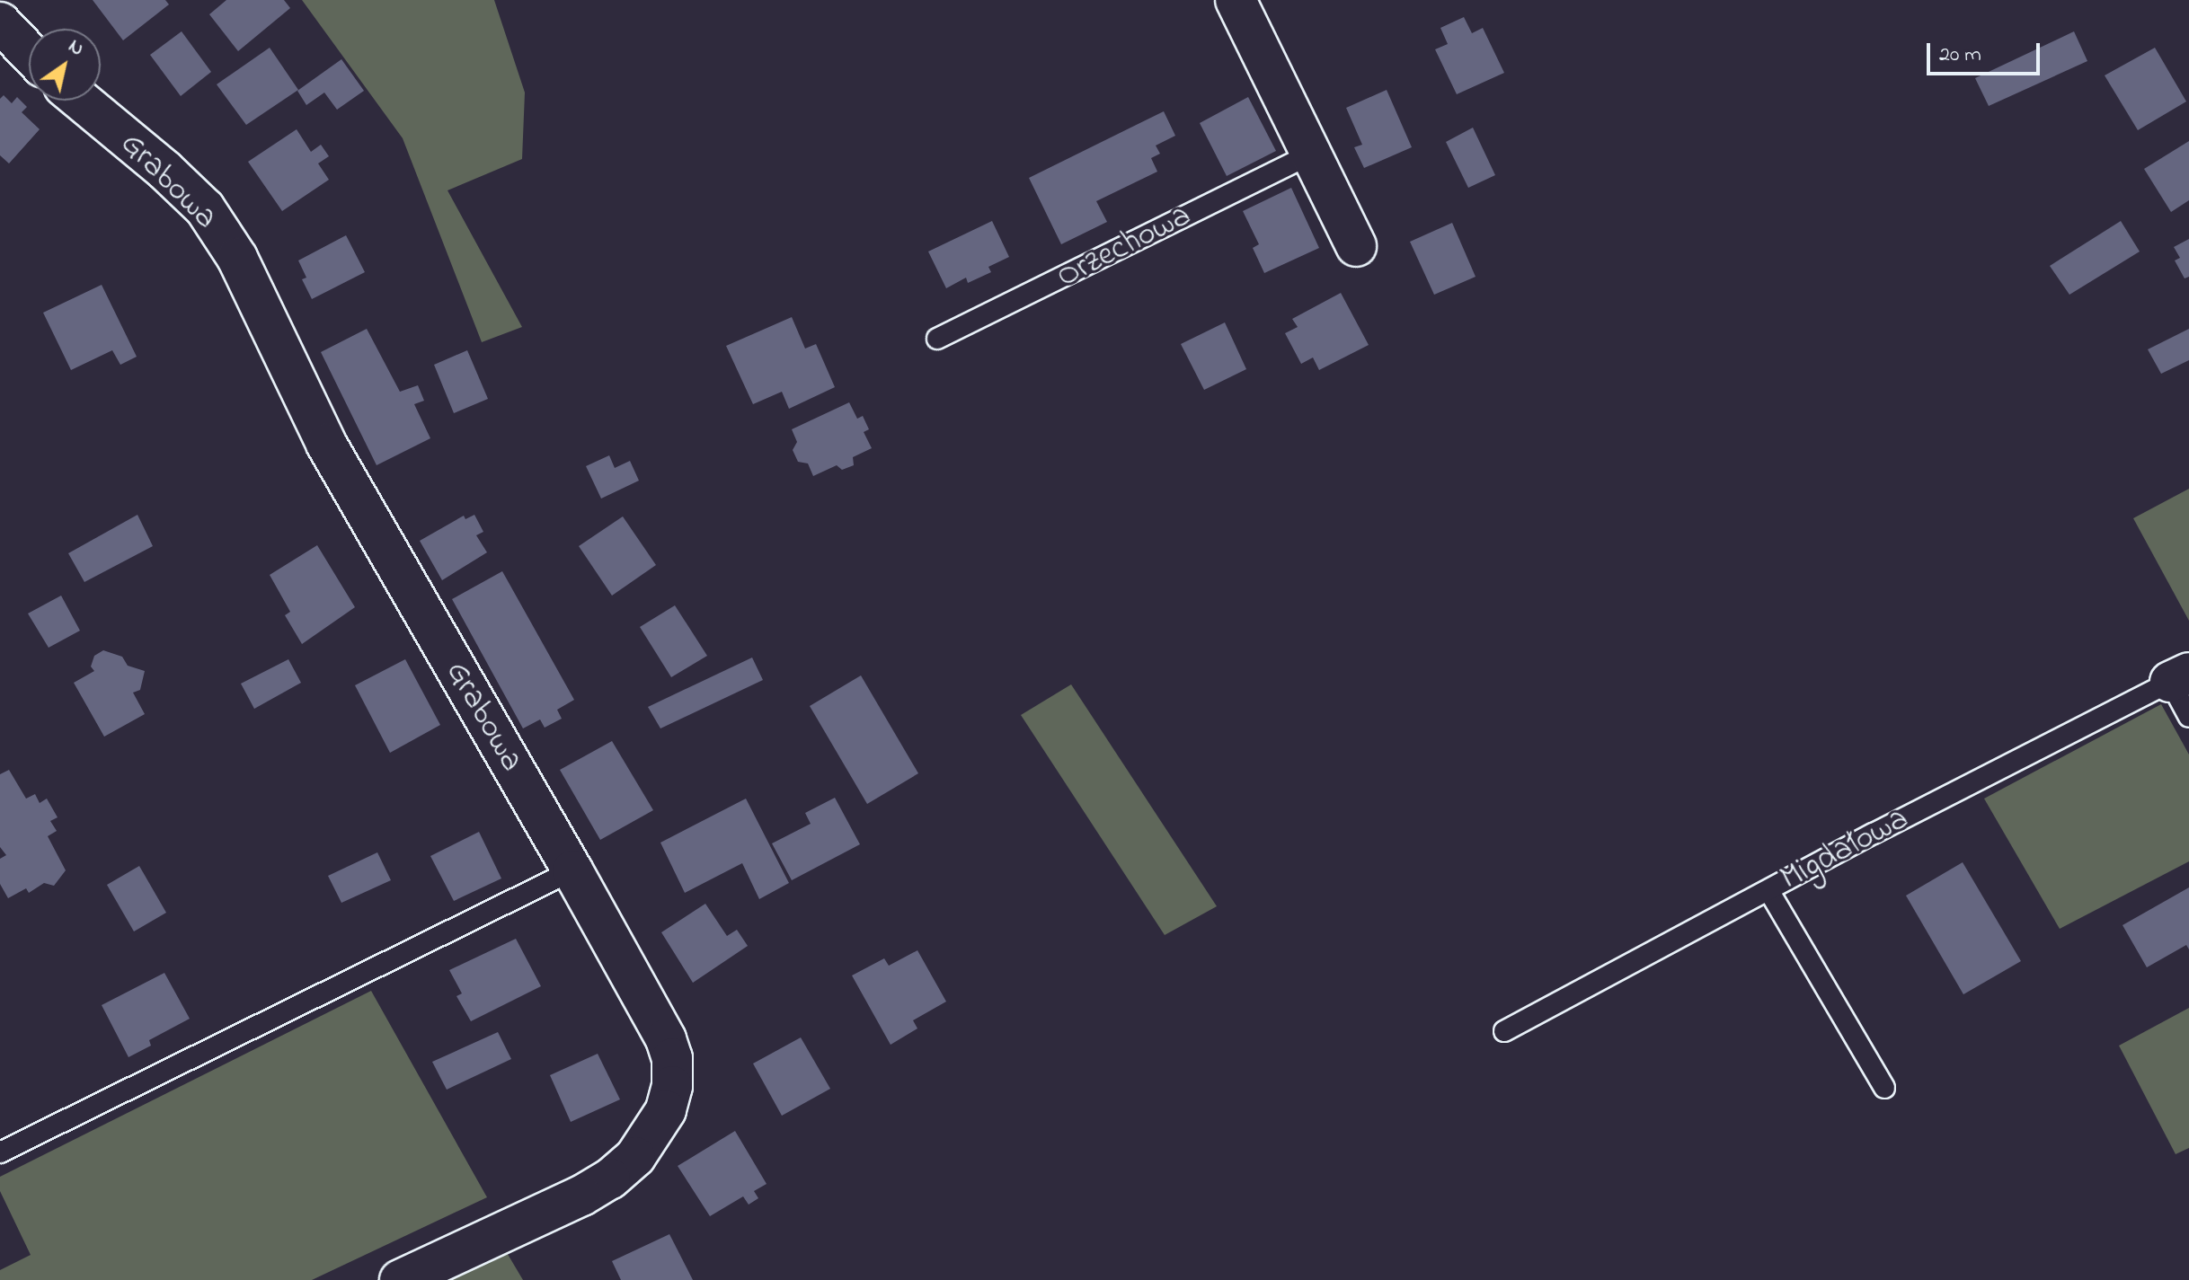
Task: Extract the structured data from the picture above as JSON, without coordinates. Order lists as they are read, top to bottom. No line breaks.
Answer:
{"streets":{"street":["Grabowa"],"lane":["Orzechowa","Migdałowa"]},"scale_bar":"20 m","north":"top right"}
